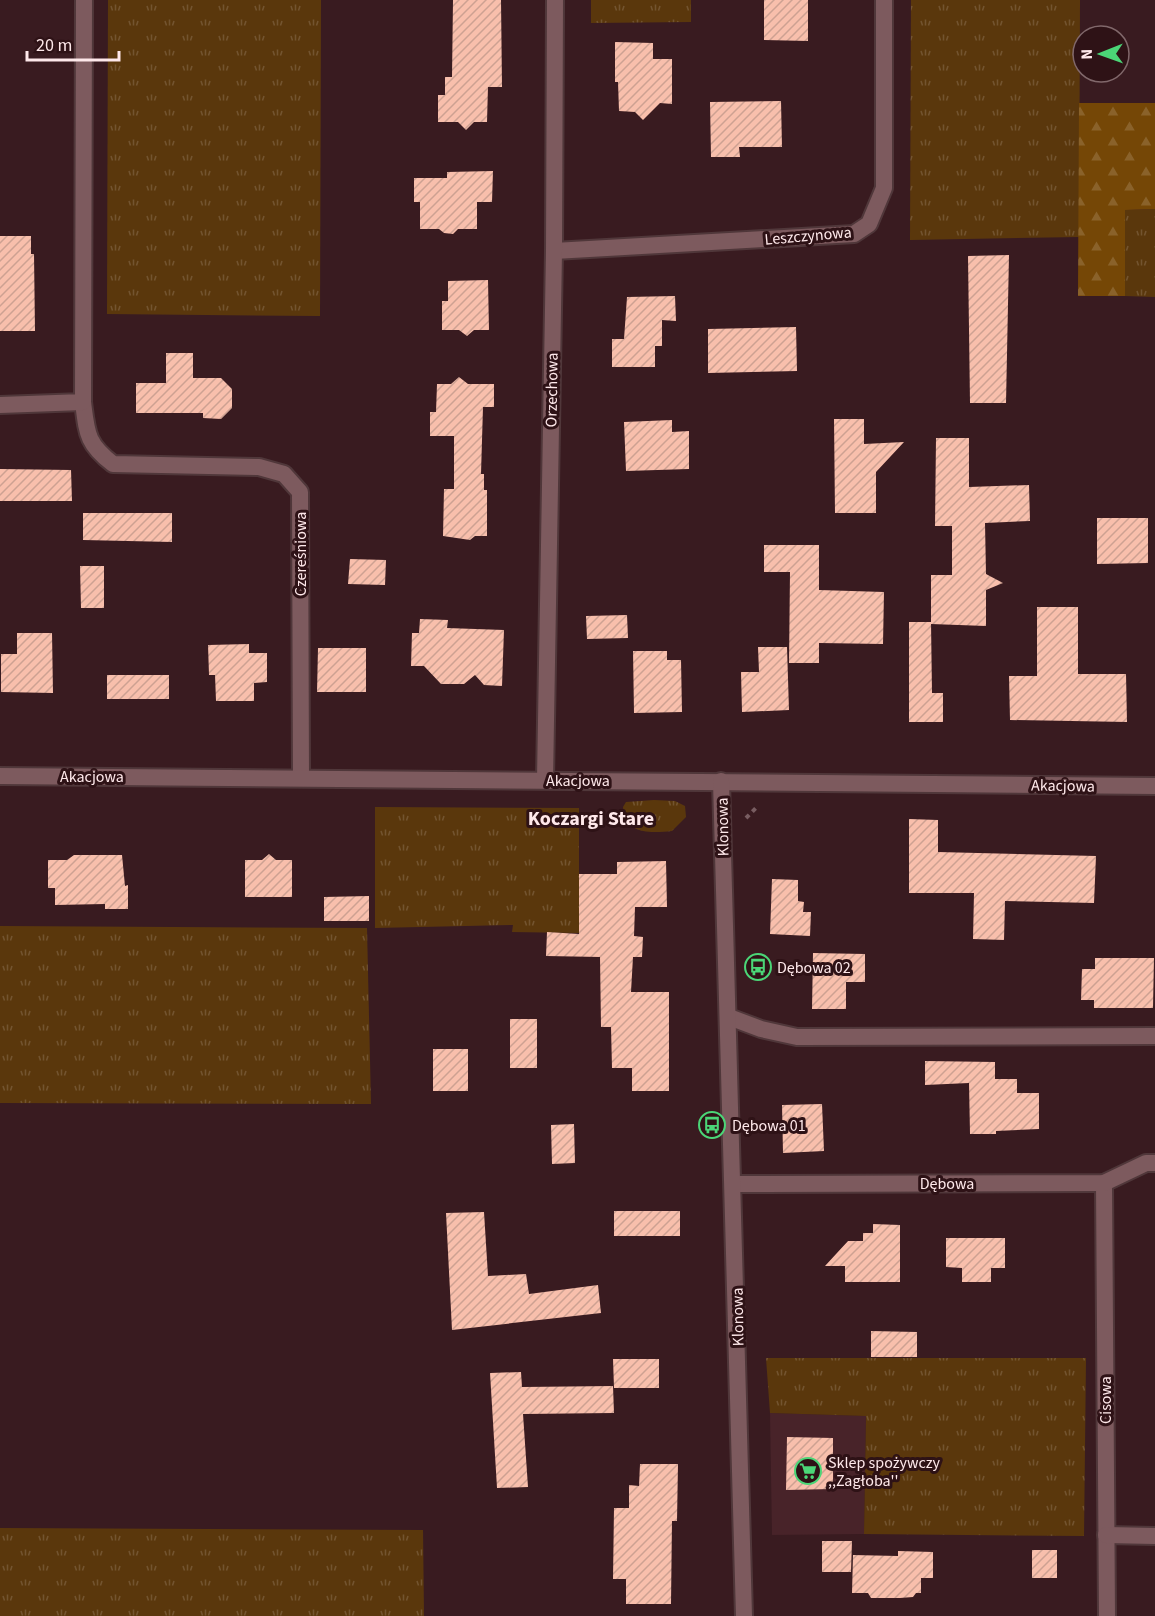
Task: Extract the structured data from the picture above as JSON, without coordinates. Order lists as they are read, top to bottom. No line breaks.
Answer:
{"streets":{"street":["Leszczynowa","Orzechowa","Czereśniowa","Akacjowa","Klonowa","Dębowa","Cisowa"]},"crossings":[["Leszczynowa","Orzechowa"],["Orzechowa","Akacjowa"],["Czereśniowa","Akacjowa"],["Akacjowa","Klonowa"],["Klonowa","Dębowa"],["Dębowa","Cisowa"]],"districts":["Koczargi Stare"],"places":{"bus stop":["Dębowa 02","Dębowa 01"],"supermarket":["Sklep spożywczy ,,Zagłoba''"]},"scale_bar":"20 m","north":"left"}
